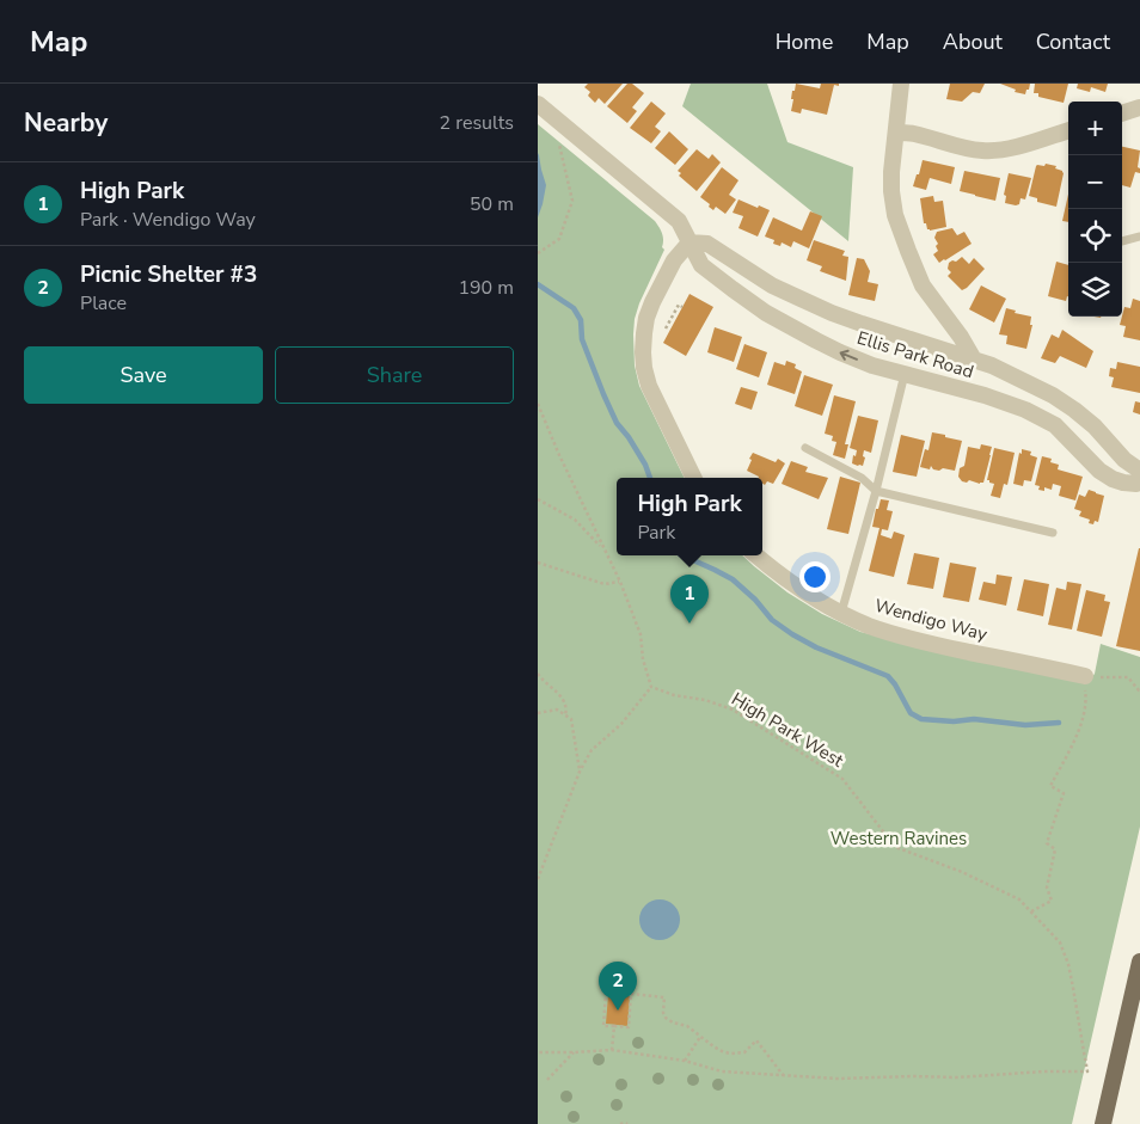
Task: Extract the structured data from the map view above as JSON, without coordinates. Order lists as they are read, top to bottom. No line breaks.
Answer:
{"streets":{"street":["Ellis Park Road","Wendigo Way"],"path":["High Park West"]},"parks":["Western Ravines"],"page":{"header":"Map","nav":["Home","Map","About","Contact"],"heading":["Nearby","2 results"],"map_buttons":["+","−"],"list":[{"mark":"1","name":"High Park","note":"Park · Wendigo Way","value":"50 m"},{"mark":"2","name":"Picnic Shelter #3","note":"Place","value":"190 m"}],"buttons":["Save","Share"],"popup":["High Park","Park"],"pins":["1","2"]}}
